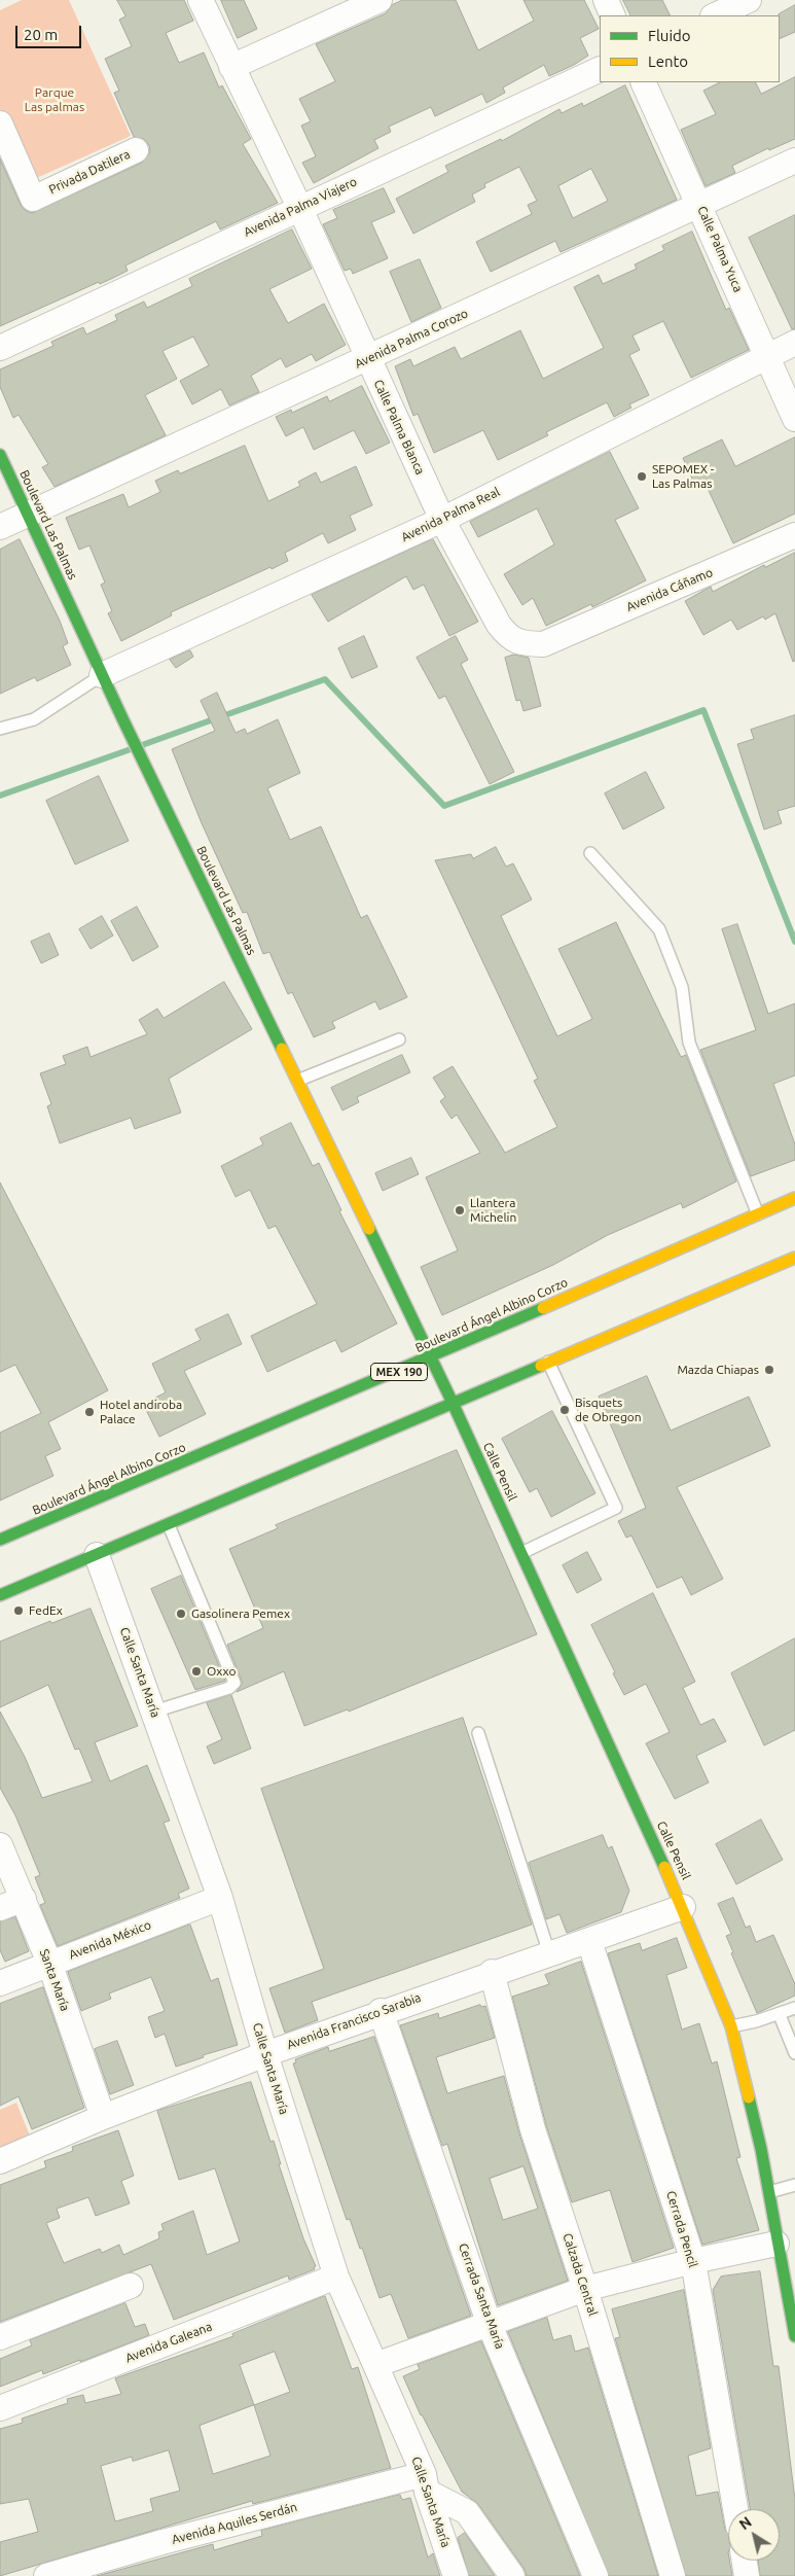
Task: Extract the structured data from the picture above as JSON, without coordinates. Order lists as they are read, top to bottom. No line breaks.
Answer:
{"streets":{"main road":["Boulevard Las Palmas","Boulevard Ángel Albino Corzo","MEX 190","Calle Pensil"],"street":["Privada Datilera","Avenida Palma Viajero","Calle Palma Yuca","Avenida Palma Corozo","Calle Palma Blanca","Avenida Palma Real","Avenida Cáñamo","Calle Santa María","Avenida México","Santa María","Avenida Francisco Sarabia","Cerrada Pencil","Calzada Central","Cerrada Santa María","Avenida Galeana","Avenida Aquiles Serdán"]},"crossings":[["Avenida Palma Viajero","Calle Palma Blanca"],["Calle Palma Yuca","Avenida Palma Corozo"],["Calle Palma Yuca","Avenida Palma Real"],["Avenida Palma Corozo","Calle Palma Blanca"],["Avenida Palma Corozo","Boulevard Las Palmas"],["Calle Palma Blanca","Avenida Palma Real"],["Calle Palma Blanca","Avenida Cáñamo"],["Avenida Palma Real","Boulevard Las Palmas"],["Boulevard Las Palmas","Boulevard Ángel Albino Corzo"],["Boulevard Las Palmas","Calle Pensil"],["Boulevard Ángel Albino Corzo","Calle Pensil"],["Calle Pensil","Avenida Francisco Sarabia"],["Calle Santa María","Avenida México"],["Calle Santa María","Avenida Francisco Sarabia"],["Calle Santa María","Avenida Galeana"],["Calle Santa María","Avenida Aquiles Serdán"],["Avenida México","Santa María"],["Santa María","Avenida Francisco Sarabia"],["Avenida Francisco Sarabia","Cerrada Pencil"],["Avenida Francisco Sarabia","Calzada Central"],["Avenida Francisco Sarabia","Cerrada Santa María"]],"parks":["Parque Las palmas"],"places":["SEPOMEX - Las Palmas","Llantera Michelin","Mazda Chiapas","Bisquets de Obregon","Hotel andiroba Palace","FedEx","Gasolinera Pemex","Oxxo"],"legend":["Fluido","Lento"],"scale_bar":"20 m","north":"top left"}
